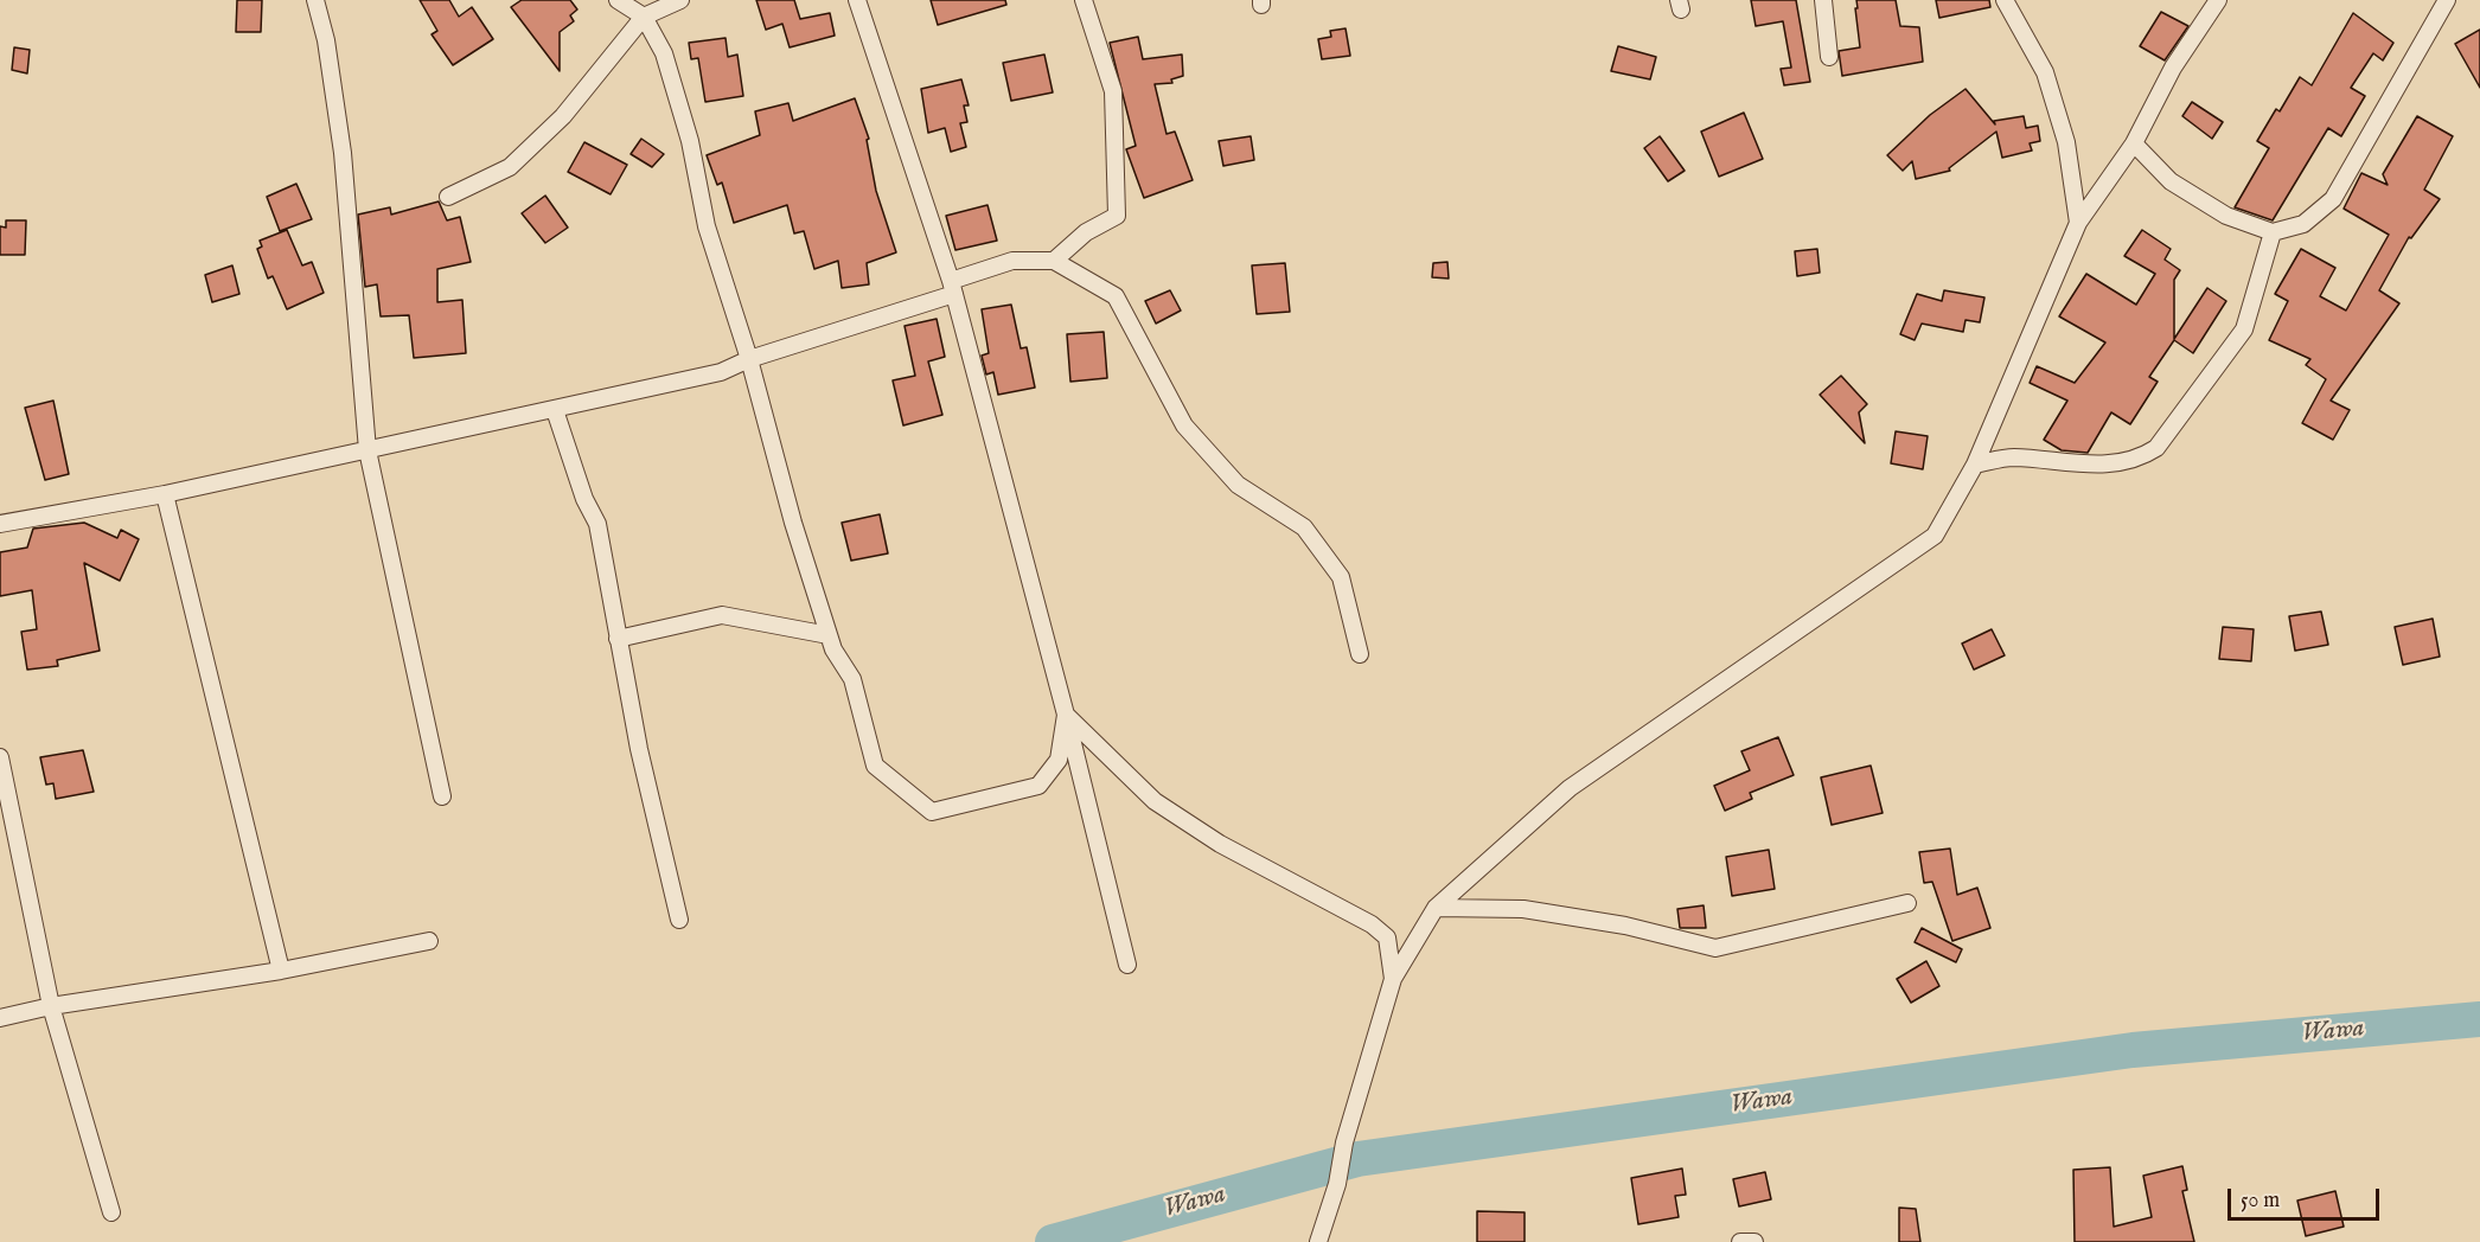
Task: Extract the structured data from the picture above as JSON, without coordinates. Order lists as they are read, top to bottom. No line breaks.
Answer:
{"water":["Wawa"],"scale_bar":"50 m"}
